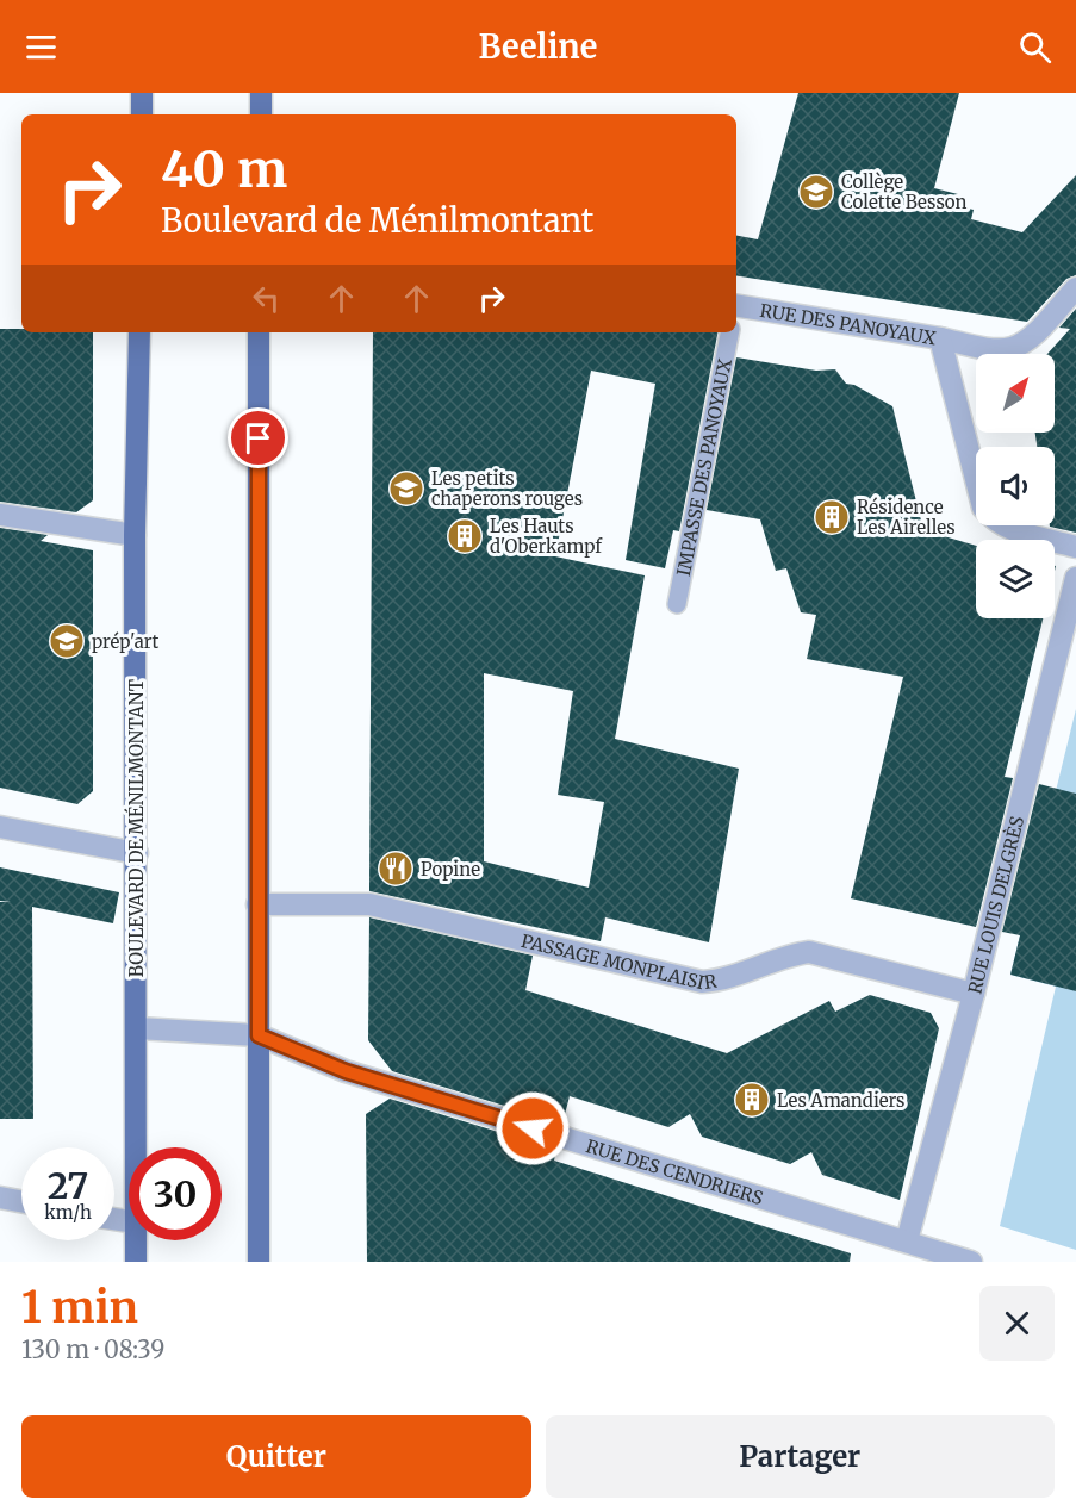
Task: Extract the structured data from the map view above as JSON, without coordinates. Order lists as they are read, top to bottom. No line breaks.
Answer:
{"streets":{"main road":["BOULEVARD DE MÉNILMONTANT"],"street":["RUE DES PANOYAUX","RUE LOUIS DELGRÈS","PASSAGE MONPLAISIR","RUE DES CENDRIERS"],"lane":["IMPASSE DES PANOYAUX"]},"crossings":[["RUE LOUIS DELGRÈS","PASSAGE MONPLAISIR"]],"places":{"school or university":["Collège Colette Besson","Les petits chaperons rouges","prép'art"],"building":["Résidence Les Airelles","Les Hauts d'Oberkampf","Les Amandiers"],"restaurant":["Popine"]},"north":"top right","page":{"header":"Beeline","turn":["40 m","Boulevard de Ménilmontant"],"speed":"27 km/h","limit":"30","heading":["1 min","130 m · 08:39"],"buttons":["Quitter","Partager"]}}
